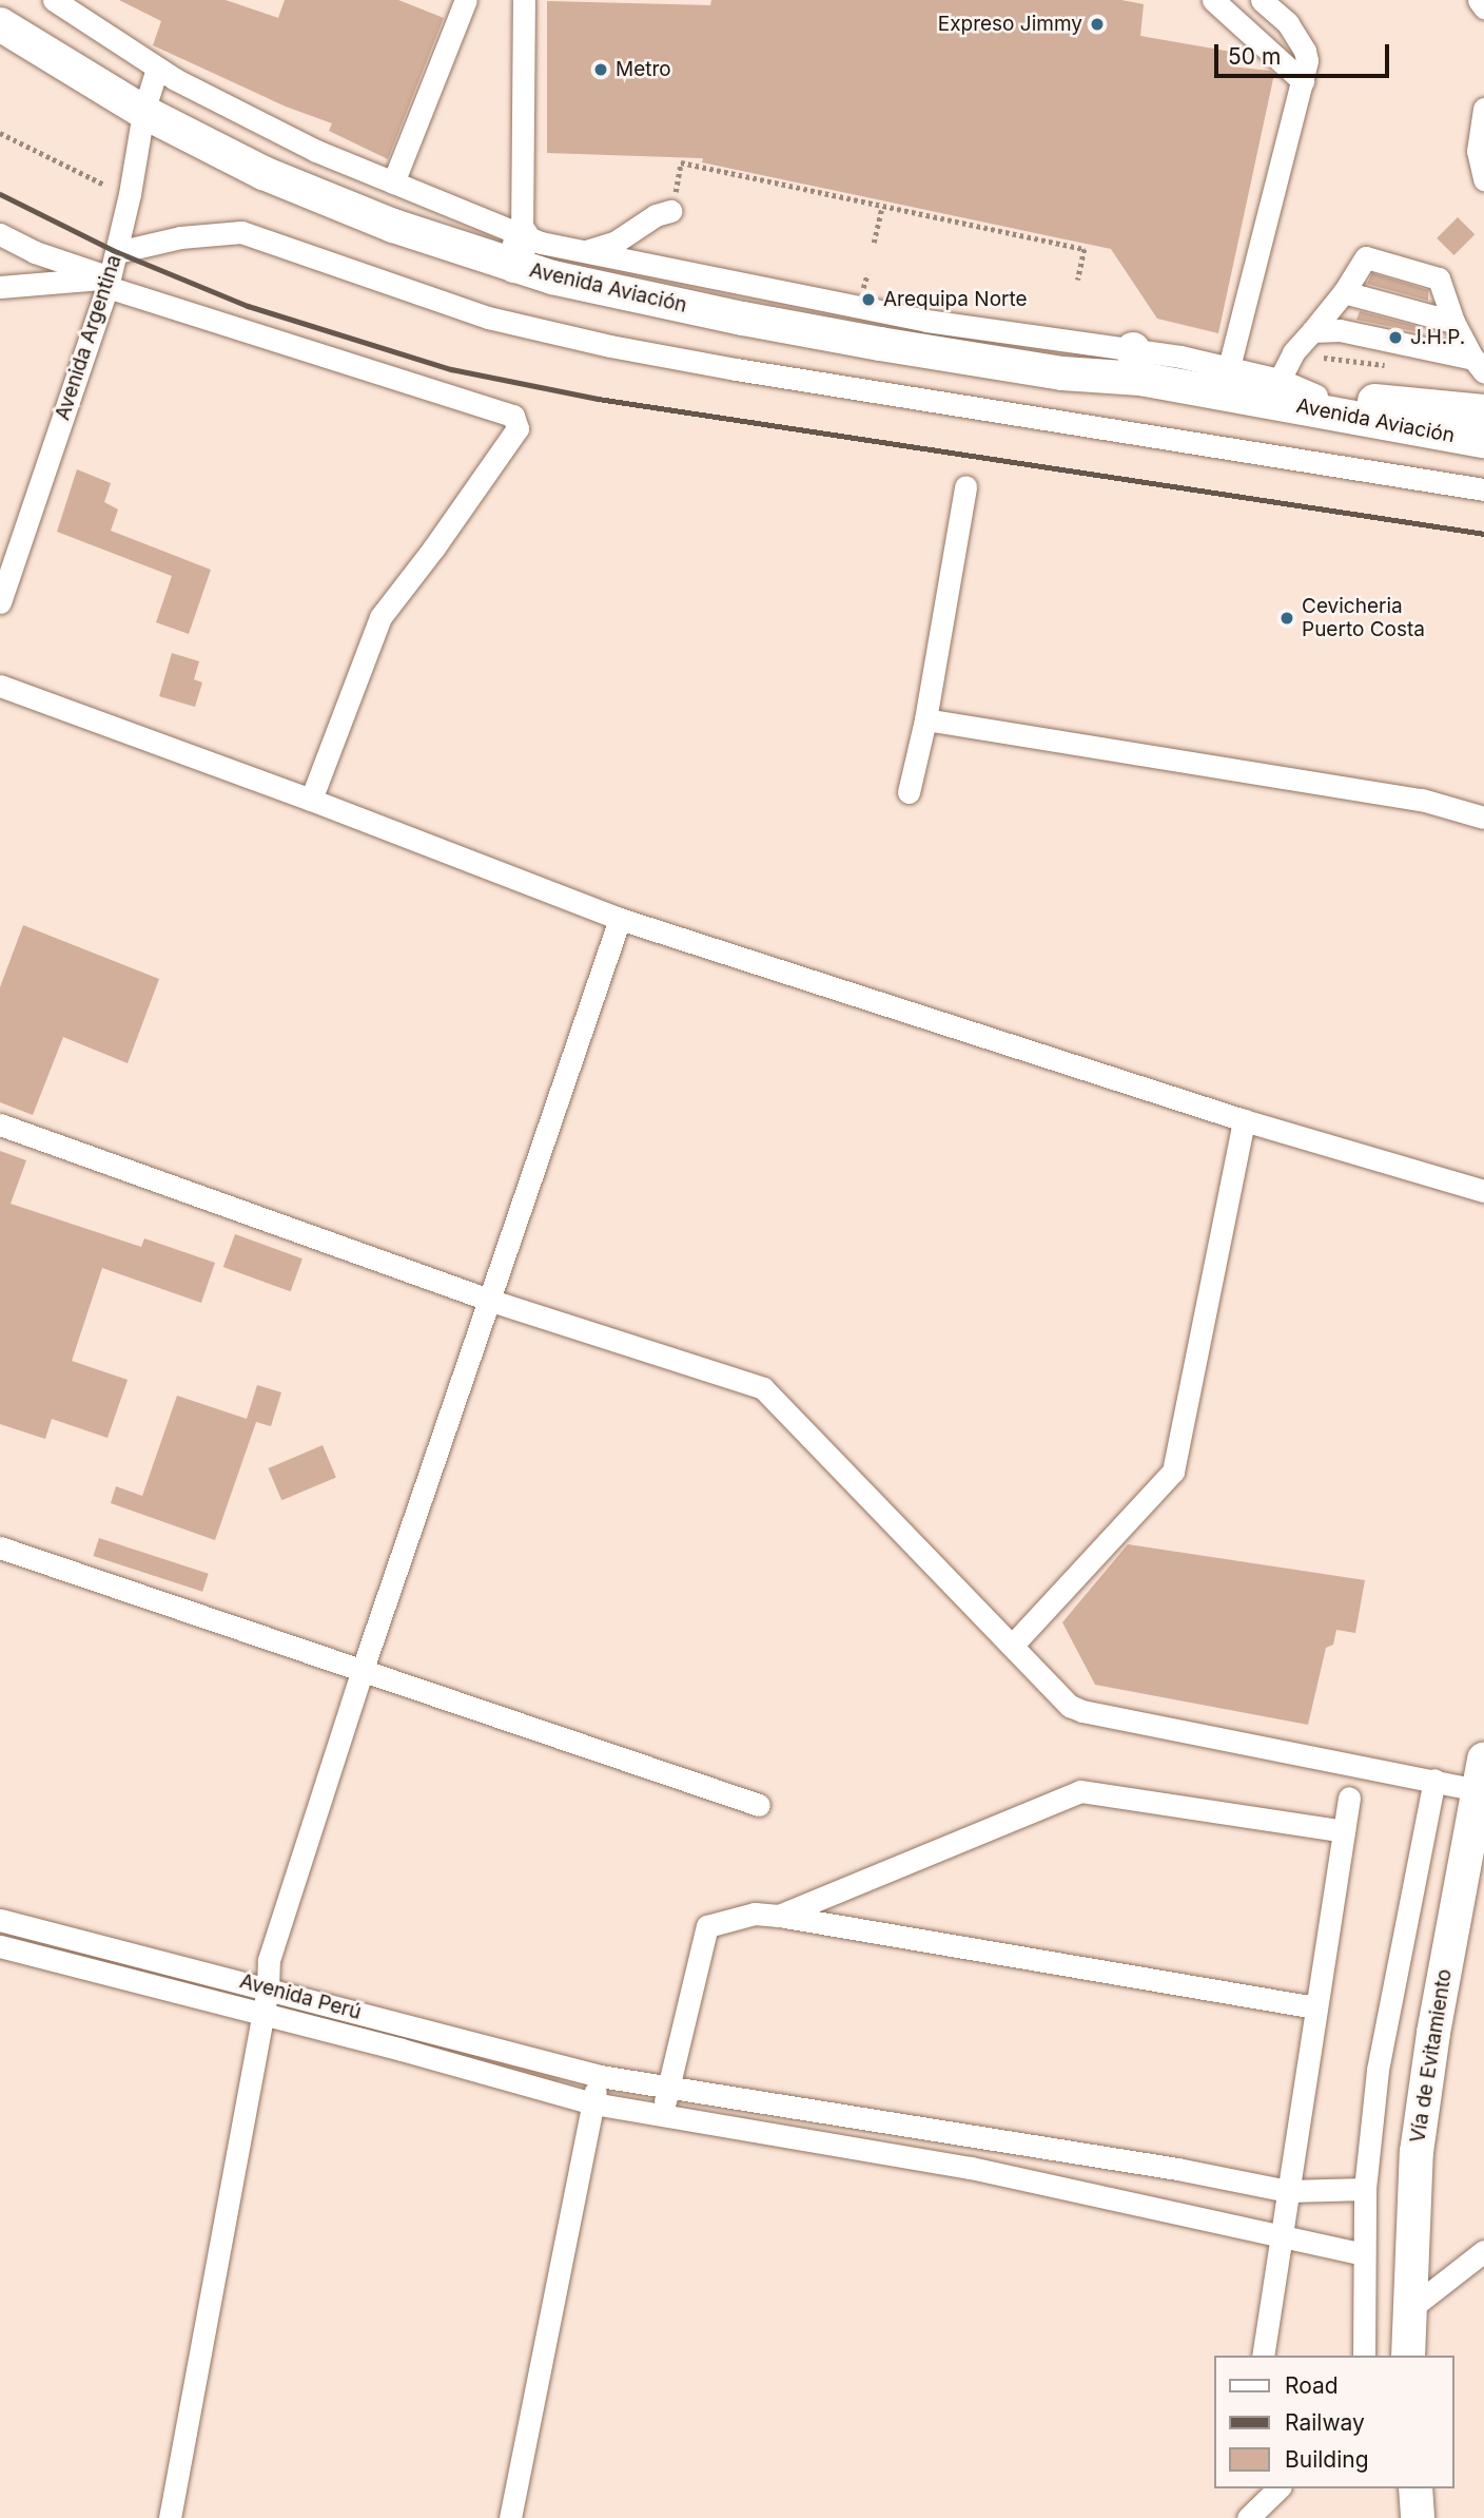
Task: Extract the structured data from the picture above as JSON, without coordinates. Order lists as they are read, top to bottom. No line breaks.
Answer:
{"streets":{"highway":["Avenida Aviación","Vía de Evitamiento"],"street":["Avenida Argentina","Avenida Perú"]},"crossings":[["Avenida Aviación","Avenida Argentina"]],"places":["Expreso Jimmy","Metro","Arequipa Norte","J.H.P.","Cevicheria Puerto Costa"],"legend":["Road","Railway","Building"],"scale_bar":"50 m"}
